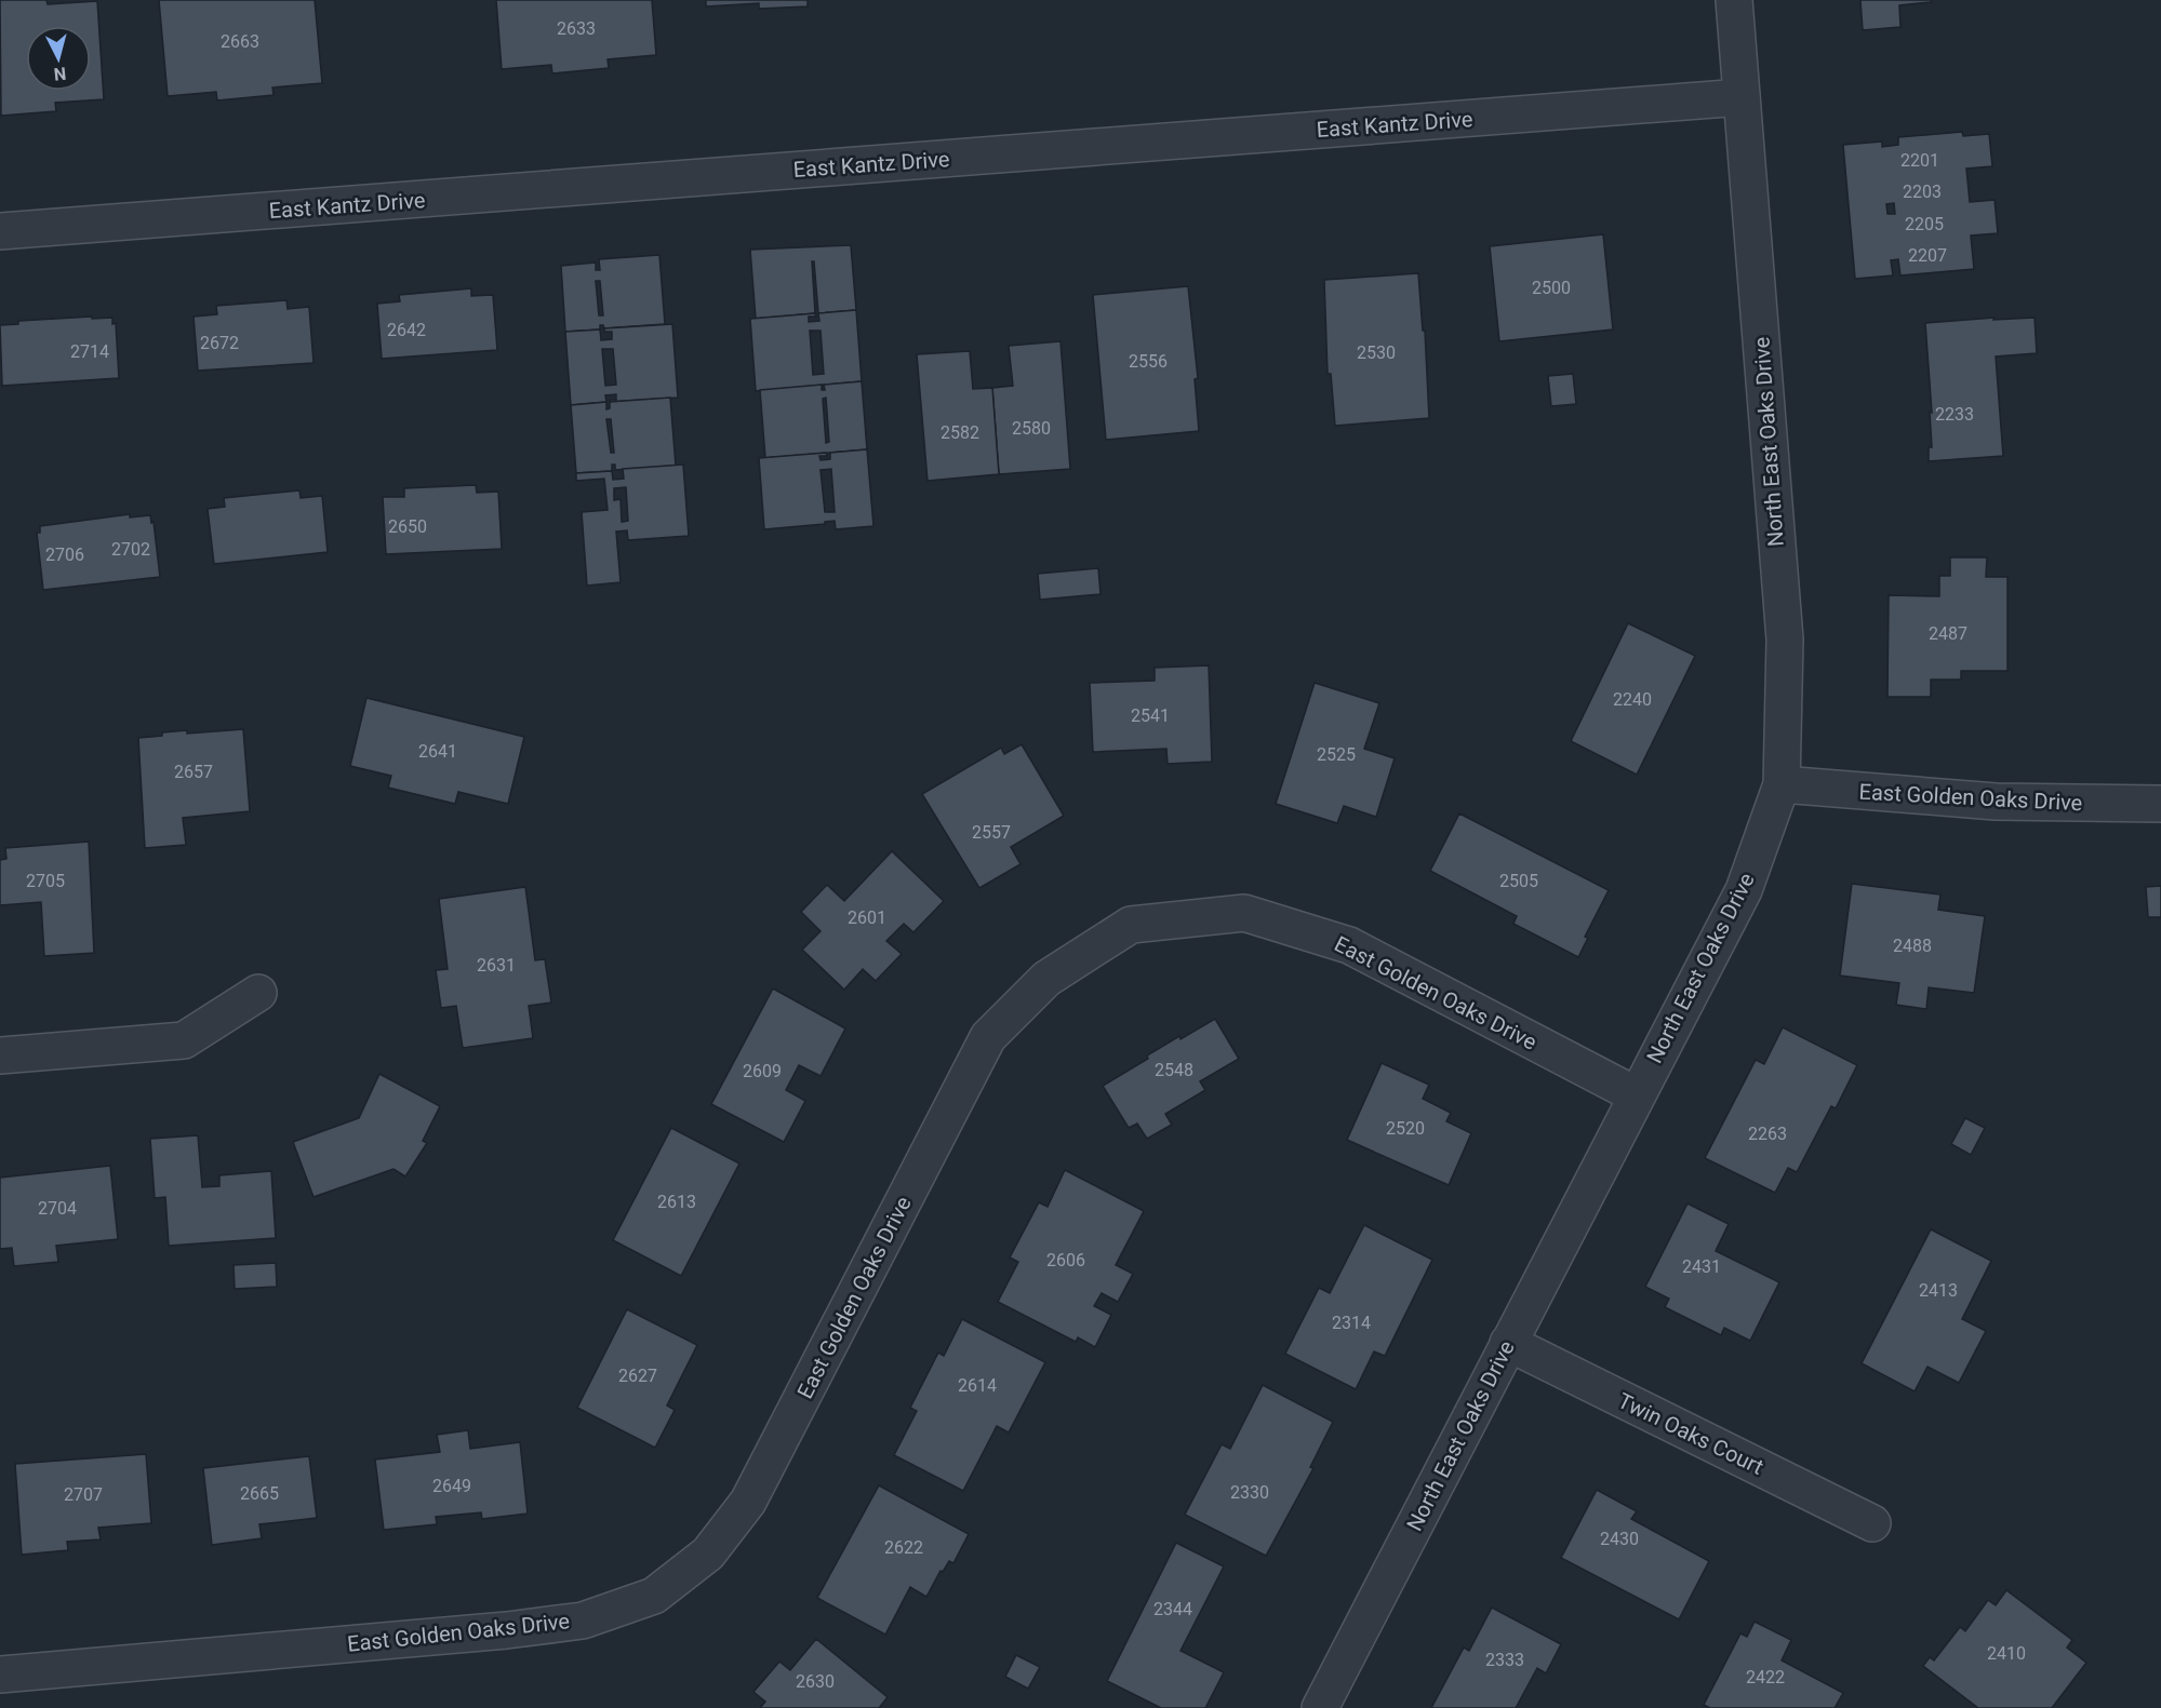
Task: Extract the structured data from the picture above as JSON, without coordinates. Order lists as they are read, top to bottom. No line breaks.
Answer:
{"streets":{"street":["East Kantz Drive","North East Oaks Drive","East Golden Oaks Drive","Twin Oaks Court"]},"crossings":[["East Kantz Drive","North East Oaks Drive"],["North East Oaks Drive","East Golden Oaks Drive"],["North East Oaks Drive","Twin Oaks Court"]],"house_numbers":["2633","2663","2201","2203","2205","2207","2500","2642","2672","2714","2530","2556","2233","2580","2582","2650","2702","2706","2487","2240","2541","2641","2525","2657","2557","2705","2505","2601","2488","2631","2548","2609","2520","2263","2613","2704","2606","2431","2413","2314","2627","2614","2649","2330","2665","2707","2430","2622","2344","2410","2333","2422","2630"],"north":"bottom"}
